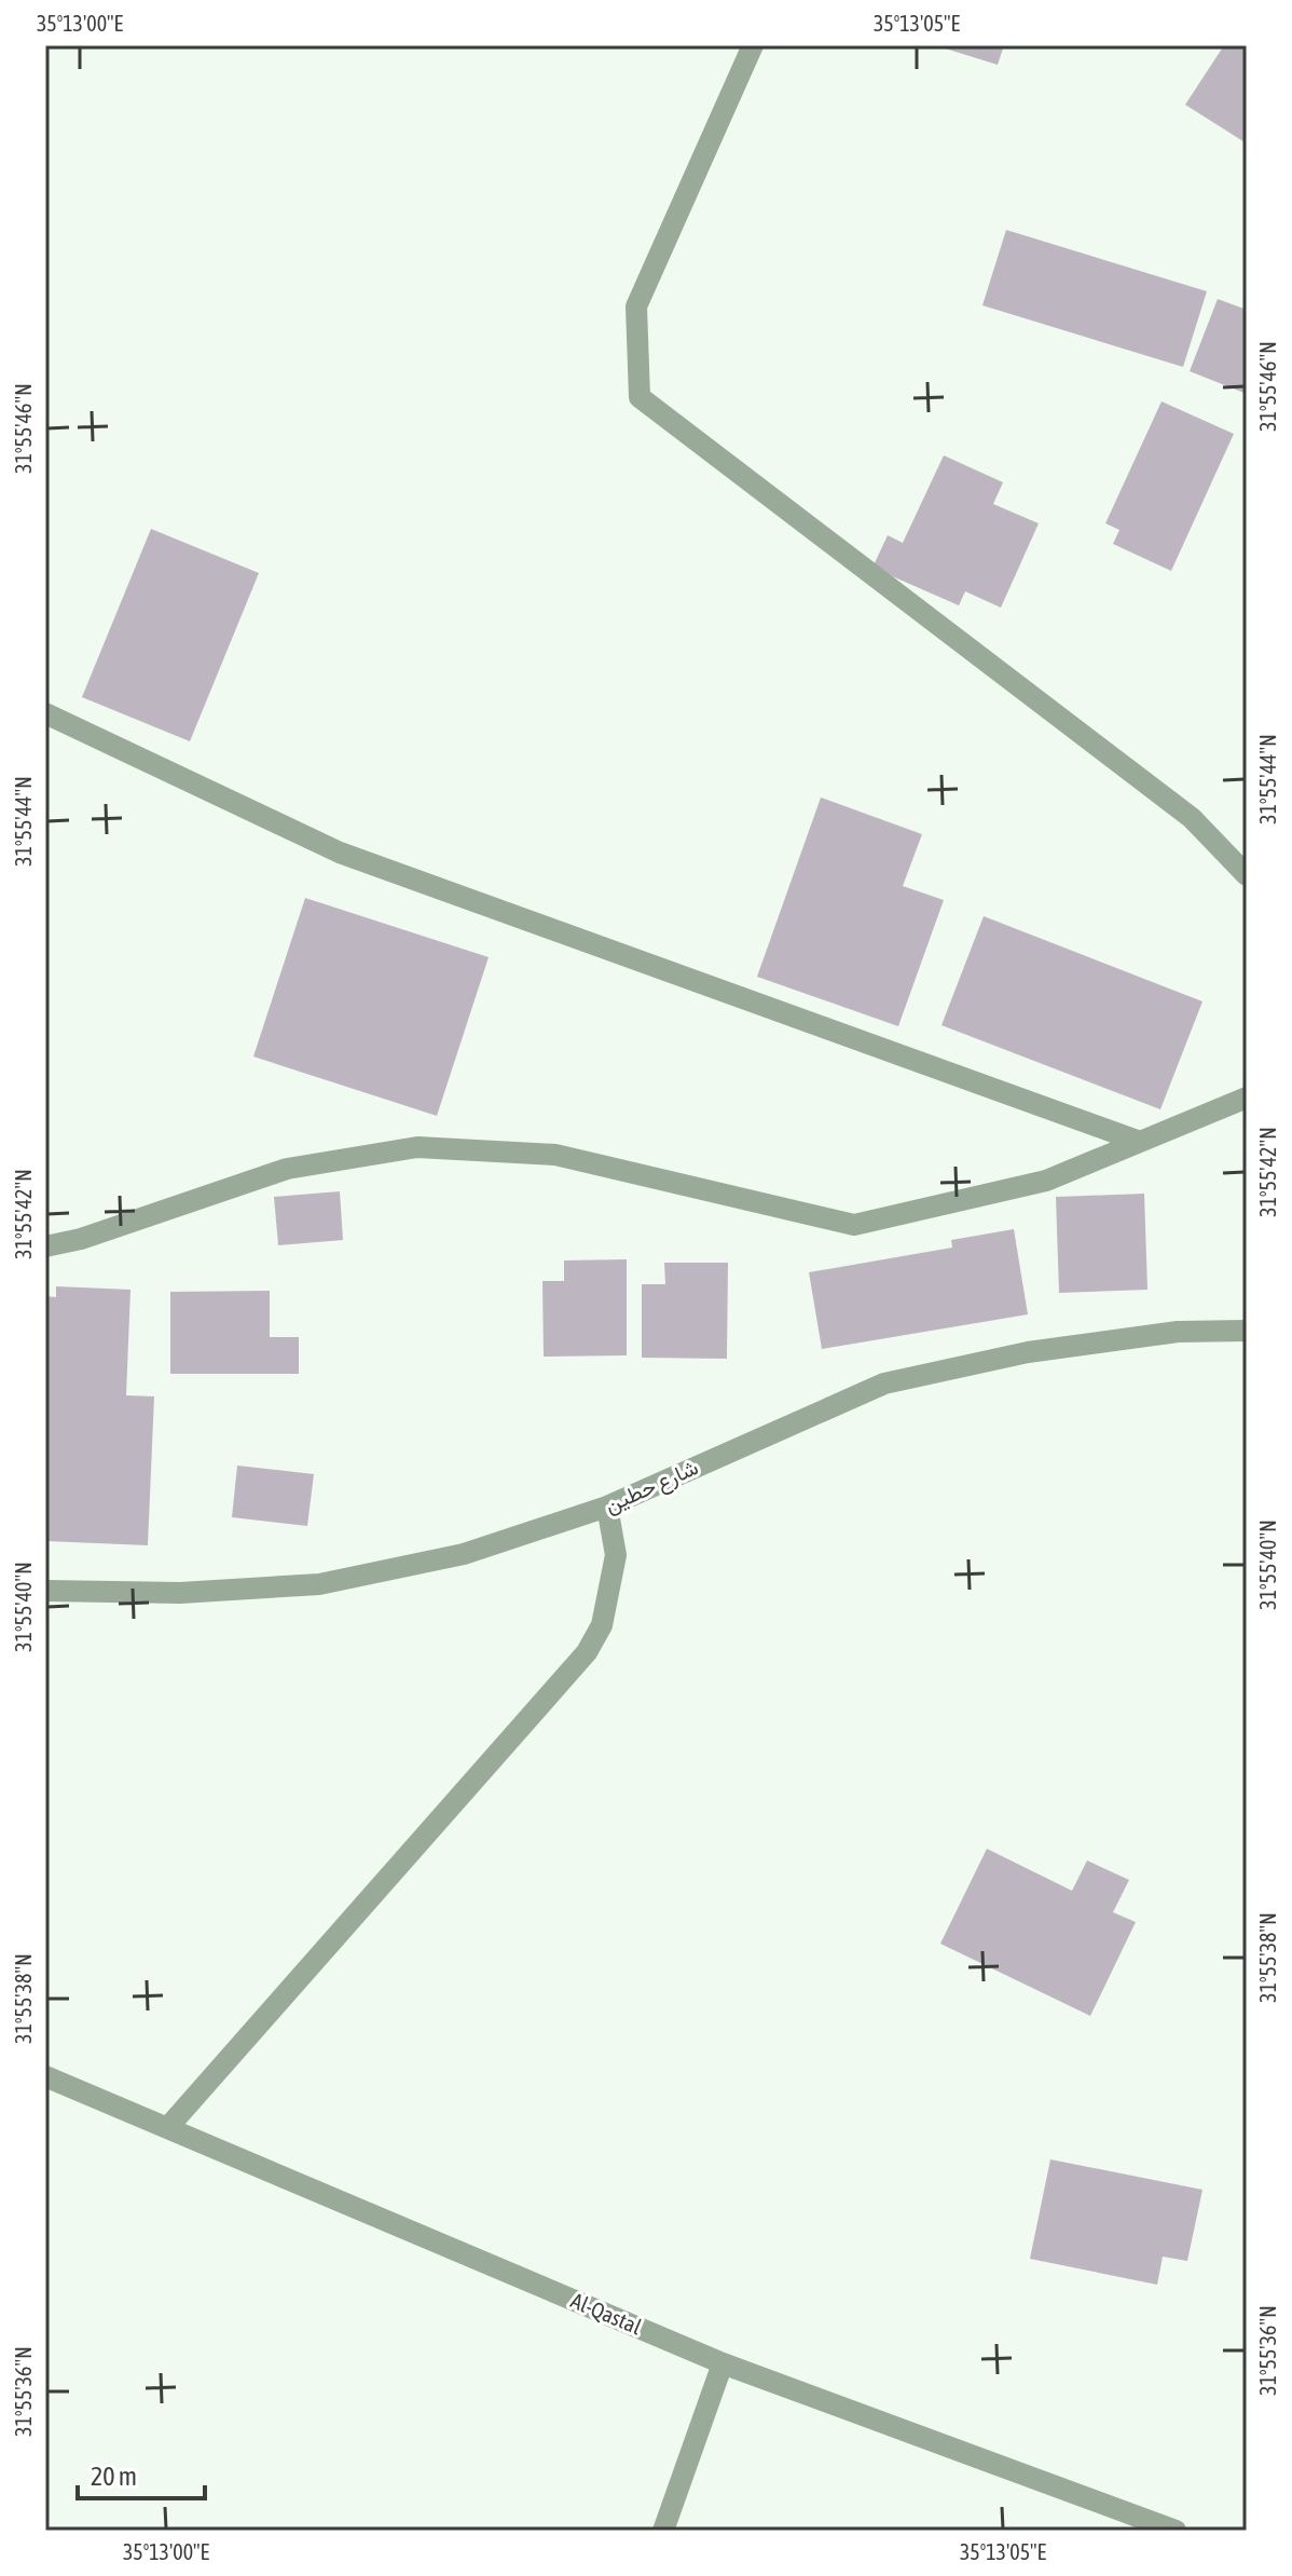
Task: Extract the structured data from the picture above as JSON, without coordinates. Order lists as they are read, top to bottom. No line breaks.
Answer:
{"streets":{"street":["شارع حطين","Al-Qastal"]},"scale_bar":"20 m","coordinates":["35°13'00\"E","35°13'05\"E","31°55'46\"N","31°55'44\"N","31°55'42\"N","31°55'40\"N","31°55'38\"N","31°55'36\"N"]}
